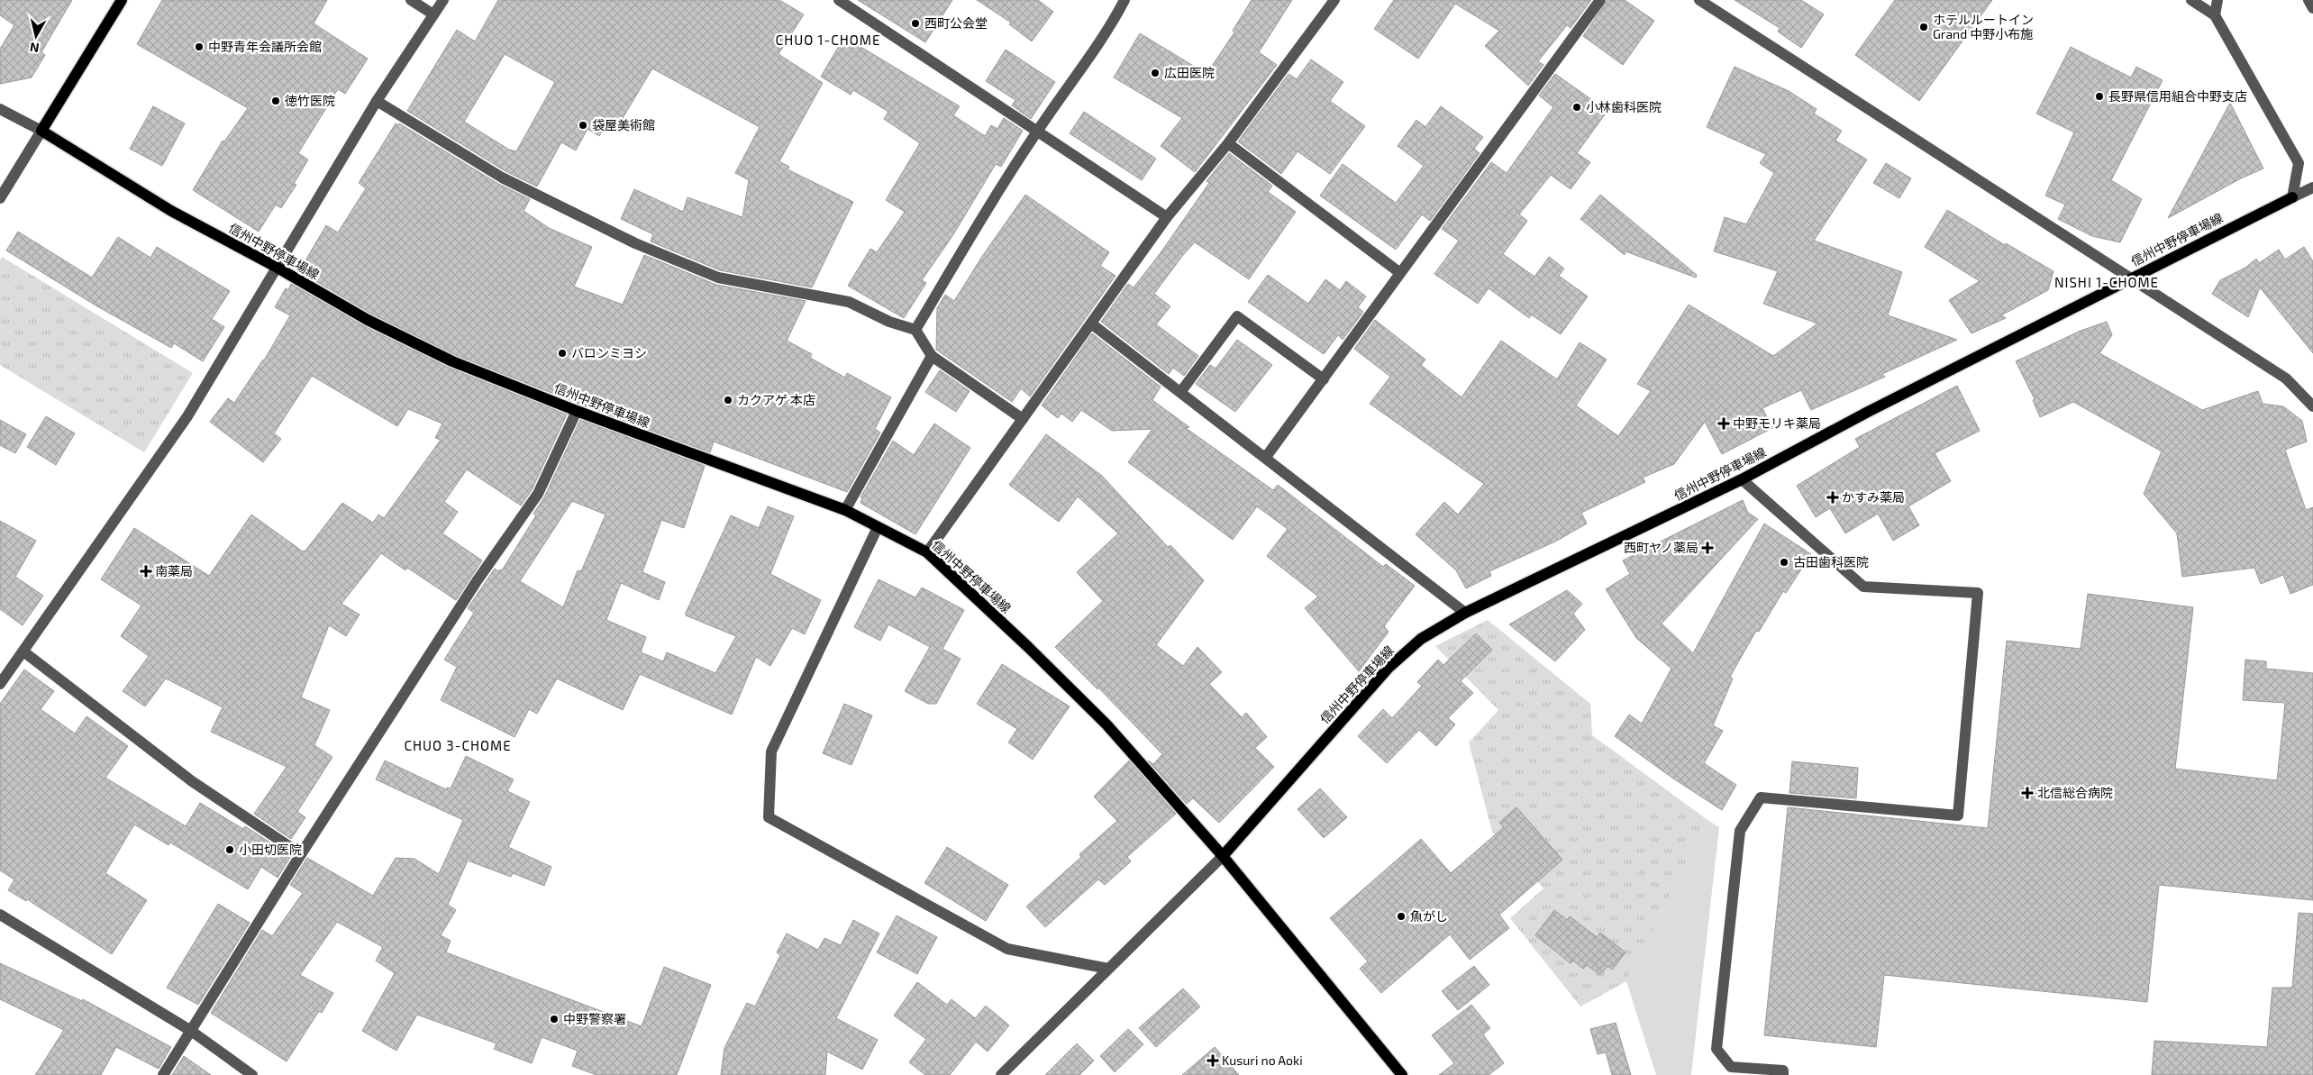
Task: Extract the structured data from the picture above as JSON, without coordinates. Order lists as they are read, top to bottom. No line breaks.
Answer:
{"streets":{"main road":["信州中野停車場線"]},"districts":["CHUO 1-CHOME","NISHI 1-CHOME","CHUO 3-CHOME"],"places":{"other":["西町公会堂","ホテルルートイン Grand 中野小布施","中野青年会議所会館","広田医院","長野県信用組合中野支店","徳竹医院","小林歯科医院","袋屋美術館","バロンミヨシ","カクアゲ 本店","古田歯科医院","小田切医院","魚がし","中野警察署"],"health":["中野モリキ薬局","かすみ薬局","西町ヤノ薬局","南薬局","北信総合病院","Kusuri no Aoki"]},"north":"bottom"}
